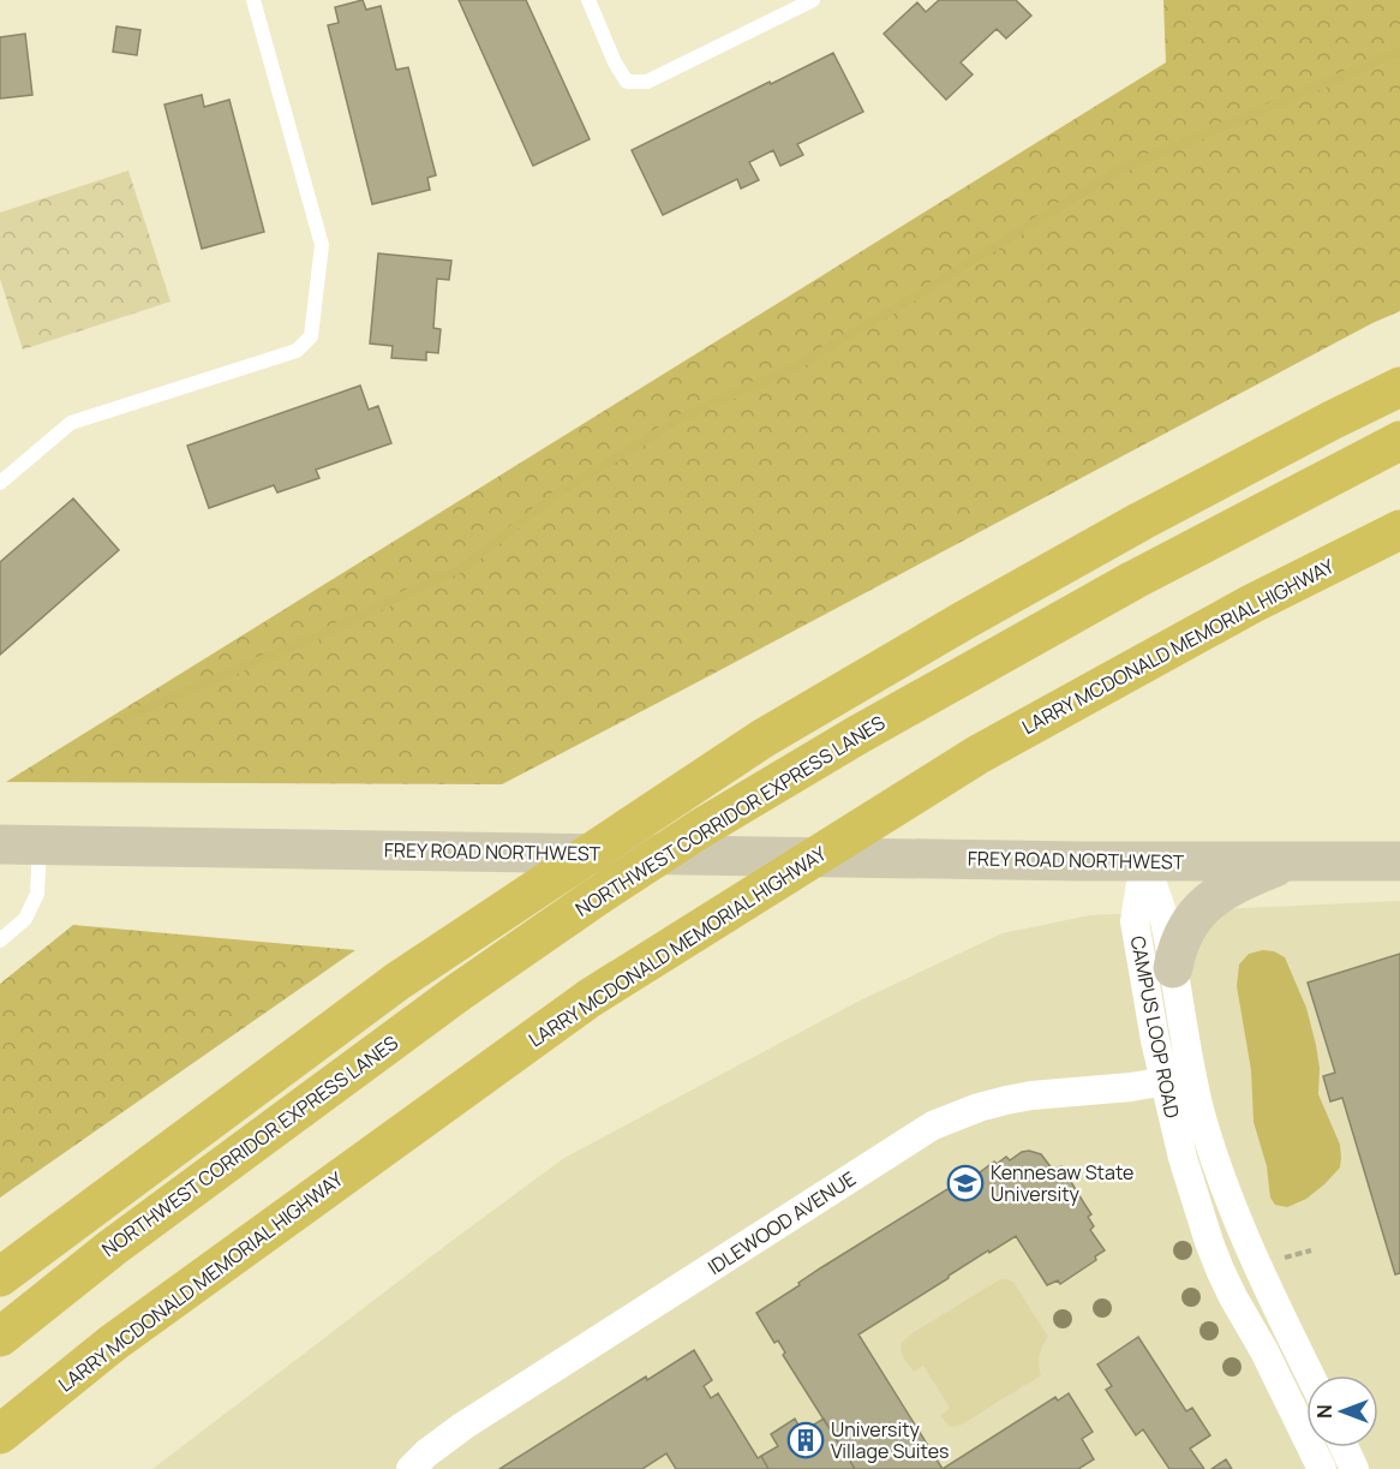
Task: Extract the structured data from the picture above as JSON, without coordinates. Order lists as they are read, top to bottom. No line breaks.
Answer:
{"streets":{"highway":["LARRY MCDONALD MEMORIAL HIGHWAY","NORTHWEST CORRIDOR EXPRESS LANES"],"main road":["FREY ROAD NORTHWEST"],"street":["CAMPUS LOOP ROAD","IDLEWOOD AVENUE"]},"crossings":[["FREY ROAD NORTHWEST","CAMPUS LOOP ROAD"],["CAMPUS LOOP ROAD","IDLEWOOD AVENUE"]],"places":{"school or university":["Kennesaw State University"],"building":["University Village Suites"]},"north":"left"}
